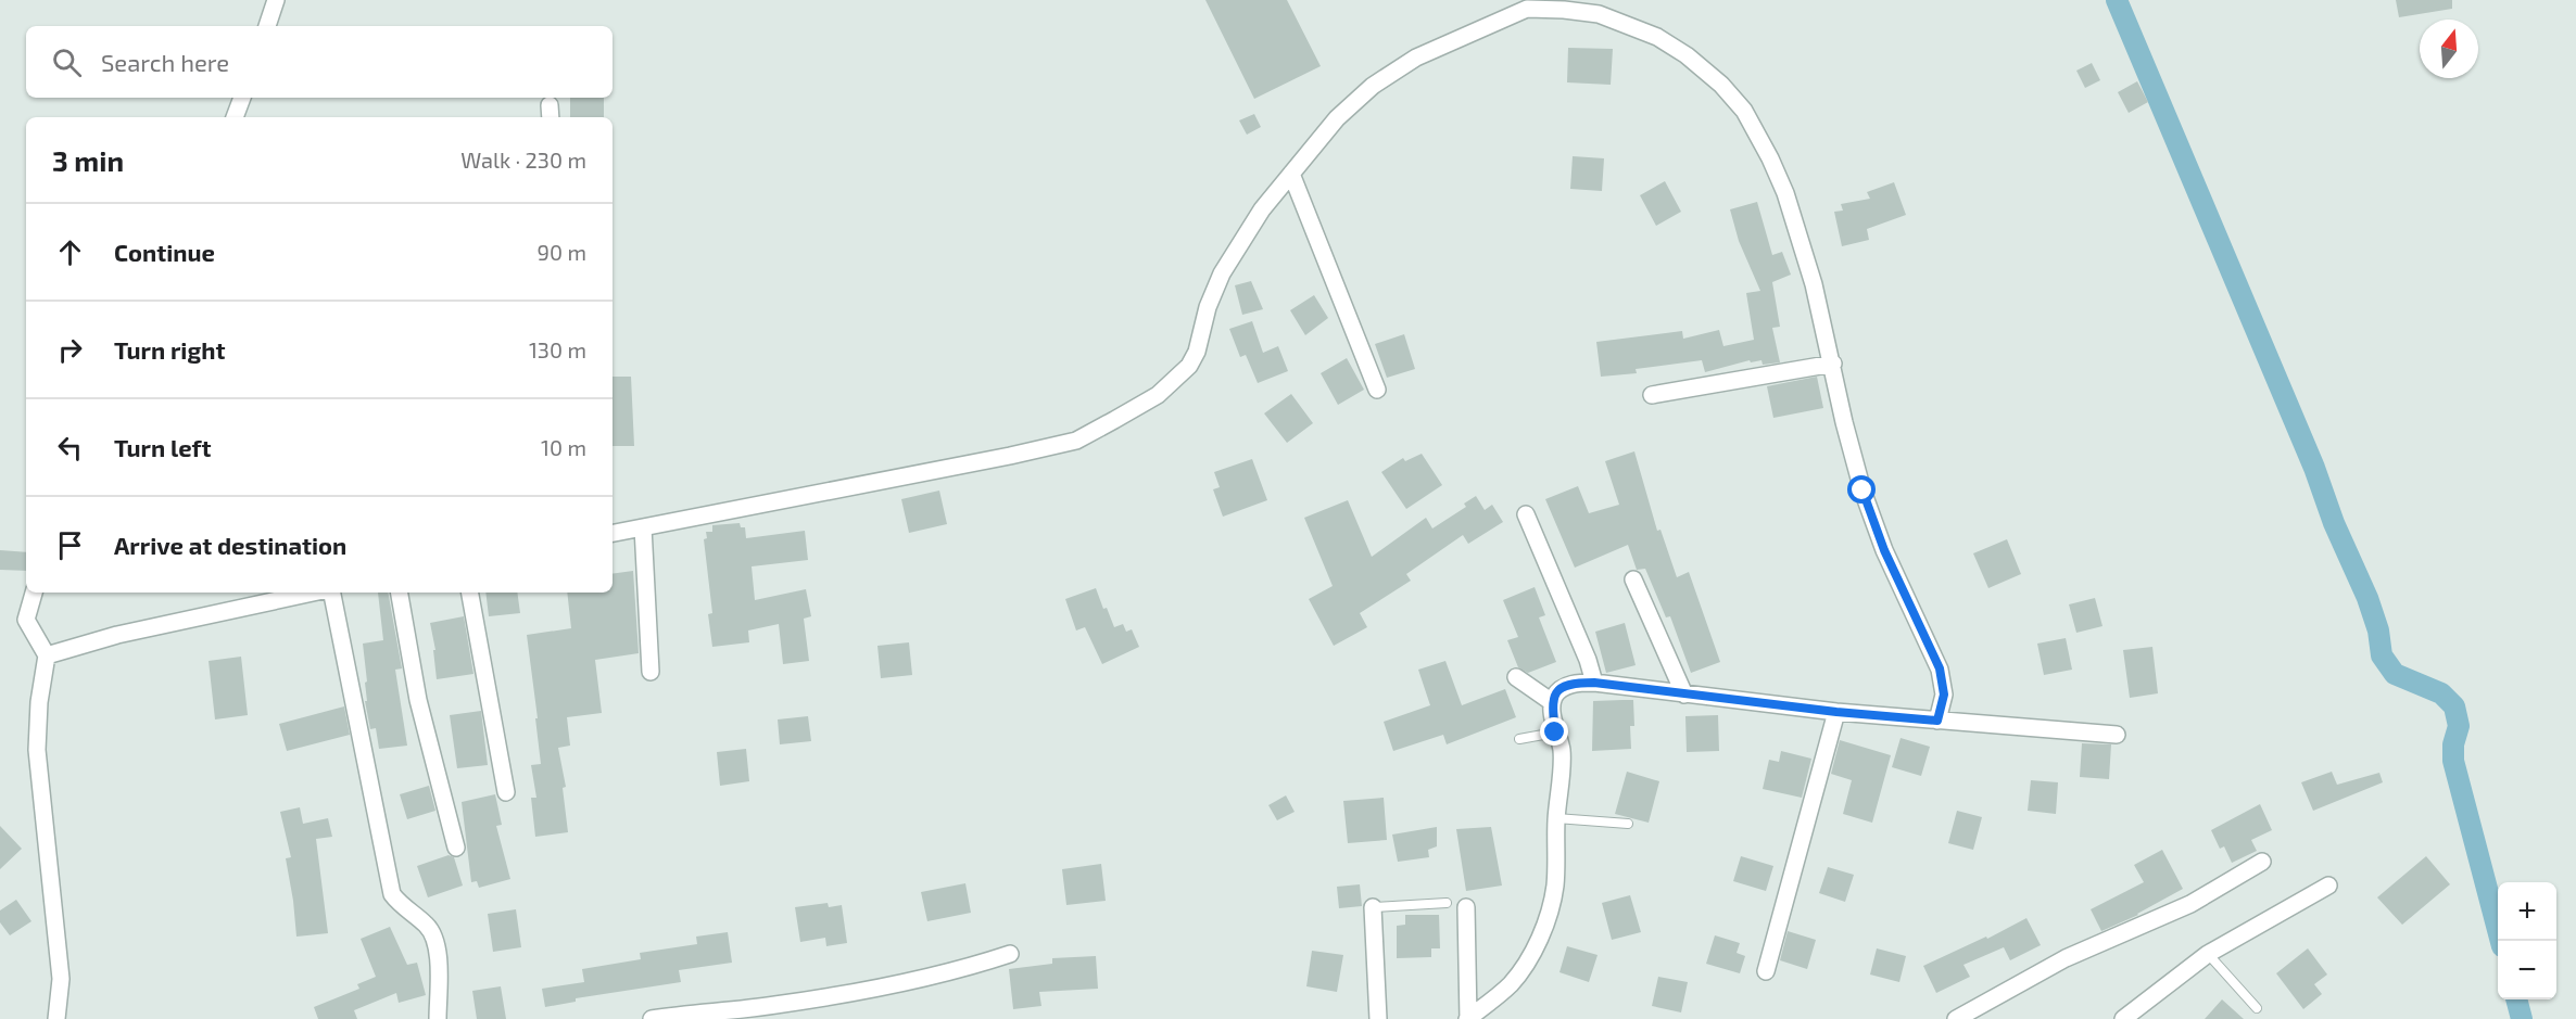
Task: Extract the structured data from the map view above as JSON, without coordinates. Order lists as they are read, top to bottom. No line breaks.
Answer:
{"north":"top","page":{"search":"Search here","heading":["3 min","Walk · 230 m"],"list":[["Continue","90 m"],["Turn right","130 m"],["Turn left","10 m"],"Arrive at destination"],"map_buttons":["+","−"]}}
